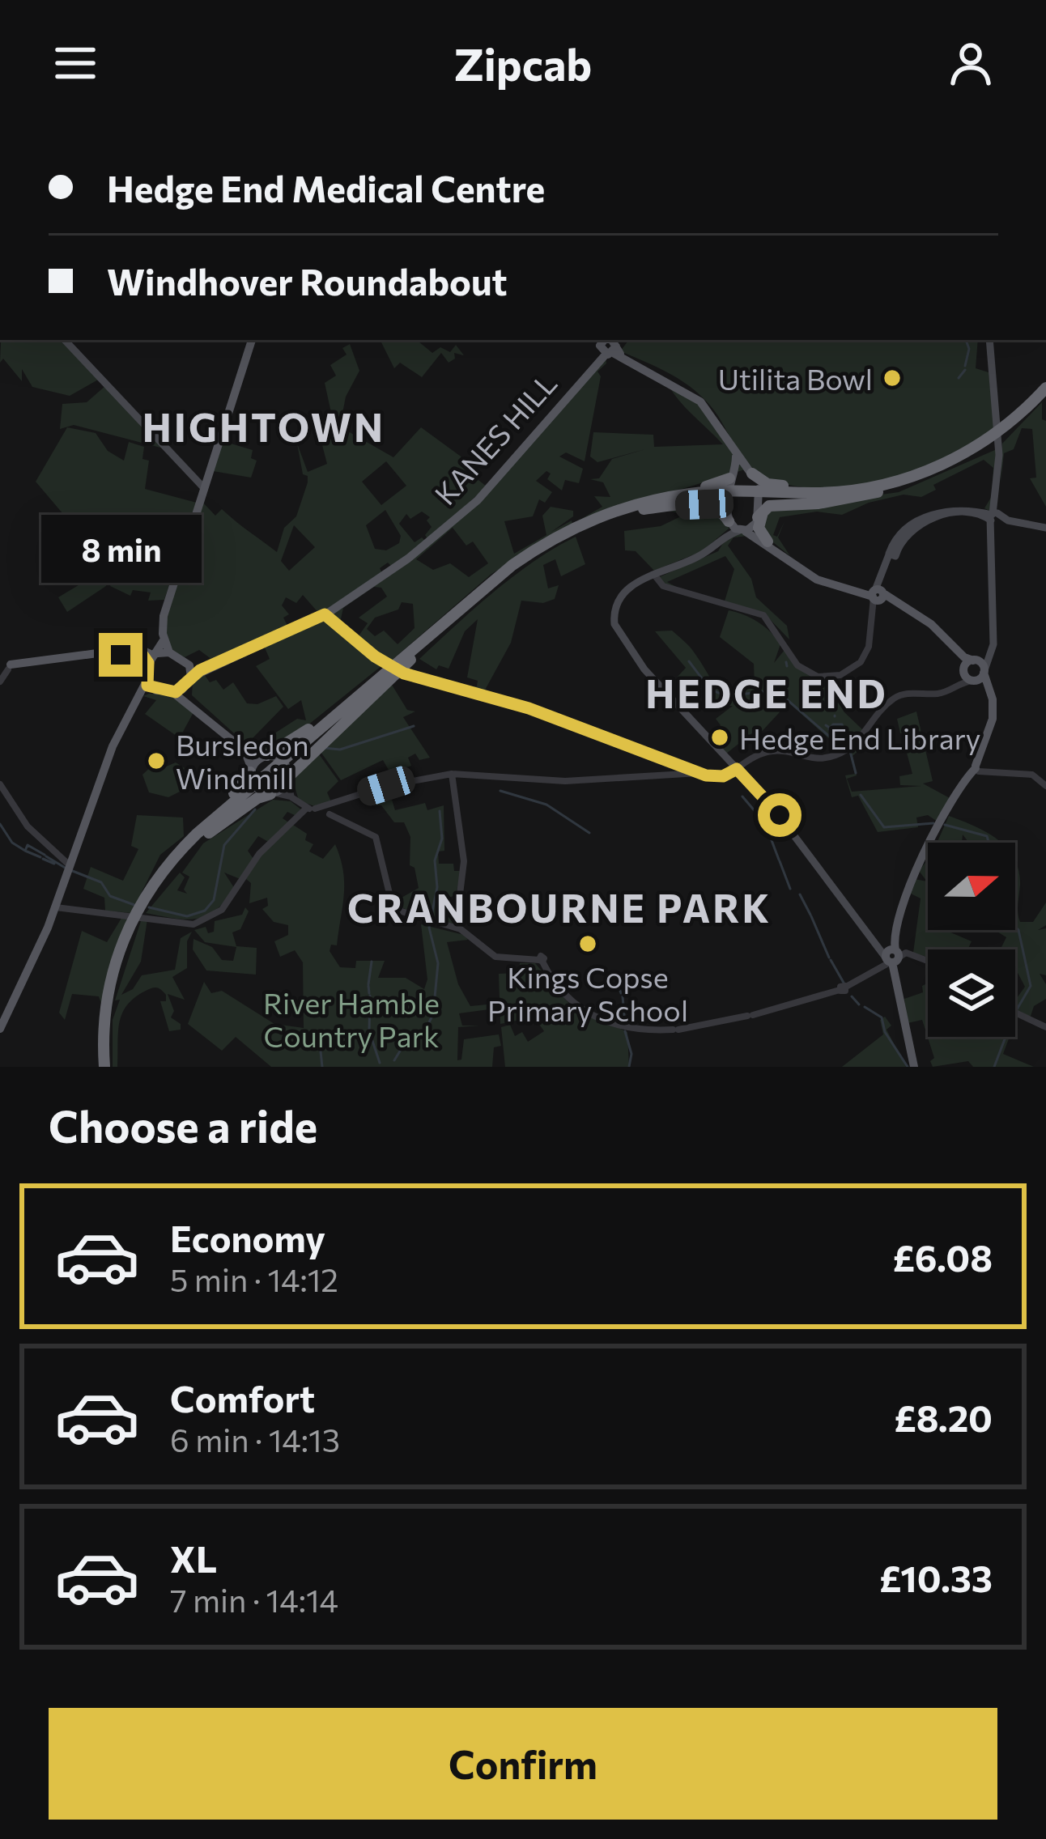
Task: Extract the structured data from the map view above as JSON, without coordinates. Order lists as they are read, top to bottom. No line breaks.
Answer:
{"streets":{"main road":["KANES HILL"]},"districts":["HIGHTOWN","HEDGE END","CRANBOURNE PARK"],"parks":["River Hamble Country Park"],"places":["Utilita Bowl","Hedge End Library","Bursledon Windmill","Kings Copse Primary School"],"north":"right","page":{"header":"Zipcab","banner":["Hedge End Medical Centre","Windhover Roundabout"],"bubble":"8 min","heading":"Choose a ride","list":[{"name":"Economy","note":"5 min · 14:12","value":"£6.08"},{"name":"Comfort","note":"6 min · 14:13","value":"£8.20"},{"name":"XL","note":"7 min · 14:14","value":"£10.33"}],"buttons":"Confirm"}}
